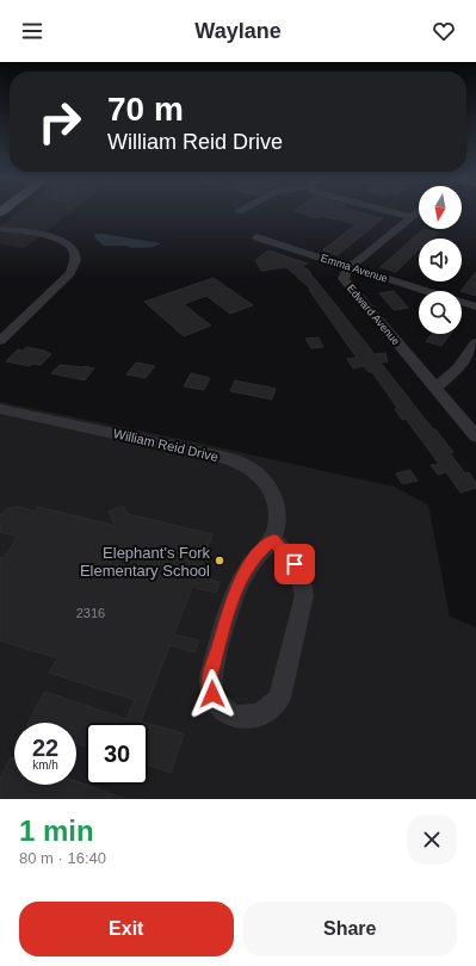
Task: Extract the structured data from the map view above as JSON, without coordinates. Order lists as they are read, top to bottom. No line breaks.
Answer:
{"streets":{"street":["Emma Avenue","Edward Avenue","William Reid Drive"]},"crossings":[["Emma Avenue","Edward Avenue"]],"places":["Elephant's Fork Elementary School"],"house_numbers":["2316"],"north":"bottom","page":{"header":"Waylane","turn":["70 m","William Reid Drive"],"speed":"22 km/h","limit":"30","heading":["1 min","80 m · 16:40"],"buttons":["Exit","Share"]}}
